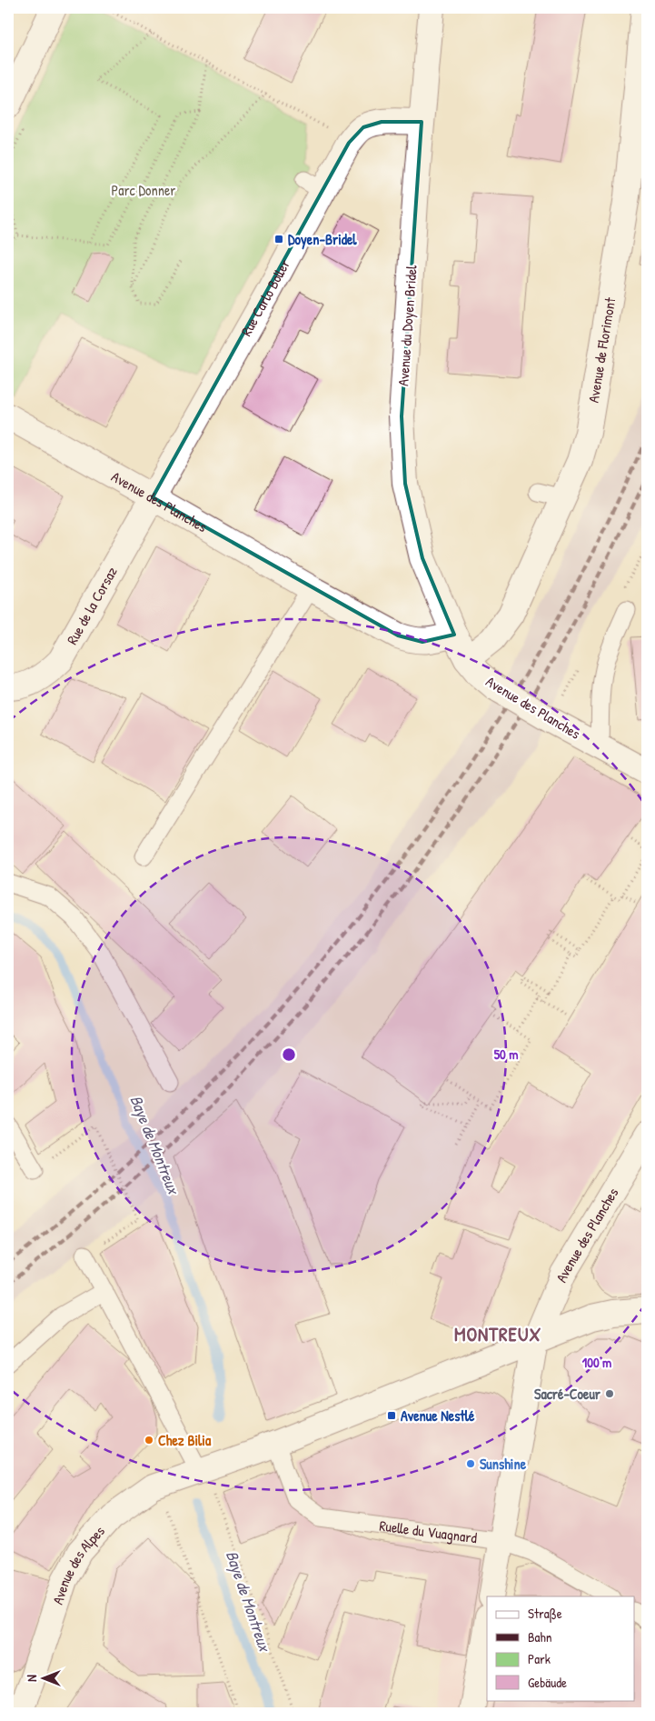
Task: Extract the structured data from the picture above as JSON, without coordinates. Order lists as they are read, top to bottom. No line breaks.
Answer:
{"streets":{"street":["Rue Carlo Boller","Avenue du Doyen Bridel","Avenue de Florimont","Avenue des Planches","Rue de la Corsaz","Avenue des Alpes"],"lane":["Ruelle du Vuagnard"]},"crossings":[["Rue Carlo Boller","Avenue du Doyen Bridel"],["Rue Carlo Boller","Avenue des Planches"],["Rue Carlo Boller","Rue de la Corsaz"],["Avenue du Doyen Bridel","Avenue des Planches"],["Avenue de Florimont","Avenue des Planches"],["Avenue des Planches","Rue de la Corsaz"],["Avenue des Planches","Ruelle du Vuagnard"]],"districts":["MONTREUX"],"water":["Baye de Montreux"],"parks":["Parc Donner"],"places":{"transit":["Doyen-Bridel","Avenue Nestlé"],"other":["Sacré-Coeur","Chez Bilia","Sunshine"]},"legend":["Straße","Bahn","Park","Gebäude"],"north":"left","rings":["50 m","100 m"]}
